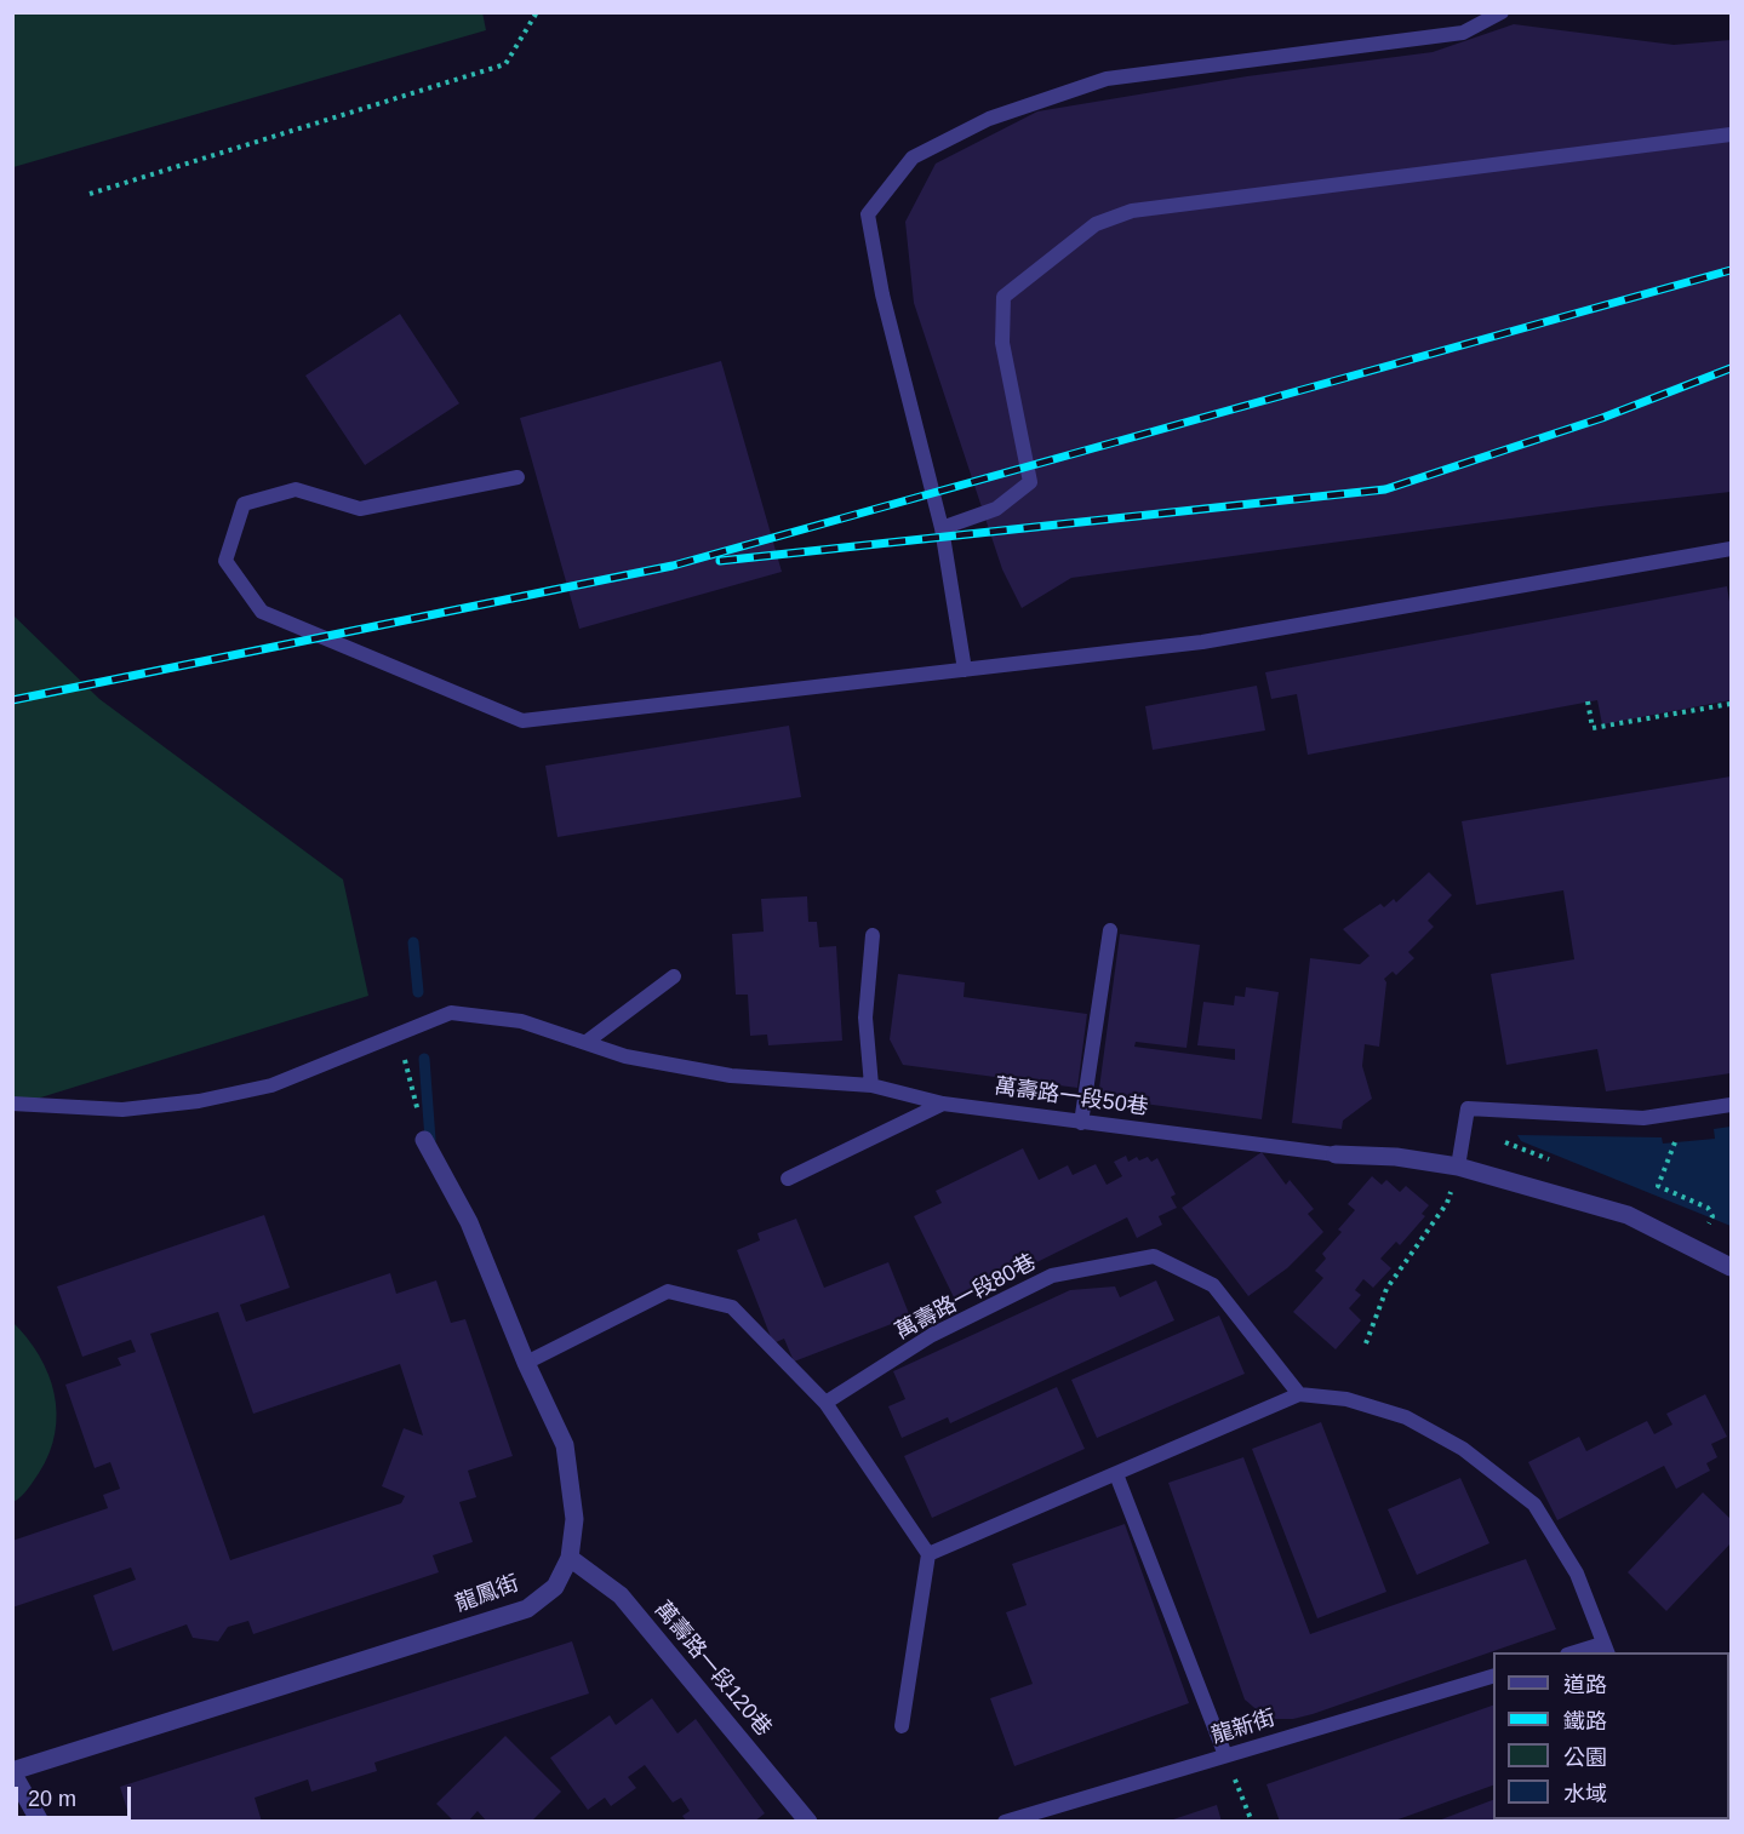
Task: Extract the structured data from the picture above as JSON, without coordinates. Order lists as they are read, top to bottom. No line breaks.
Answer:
{"streets":{"street":["萬壽路一段50巷","龍鳳街","萬壽路一段120巷"],"lane":["萬壽路一段80巷","龍新街"]},"crossings":[["龍鳳街","萬壽路一段120巷"]],"legend":["道路","鐵路","公園","水域"],"scale_bar":"20 m"}
